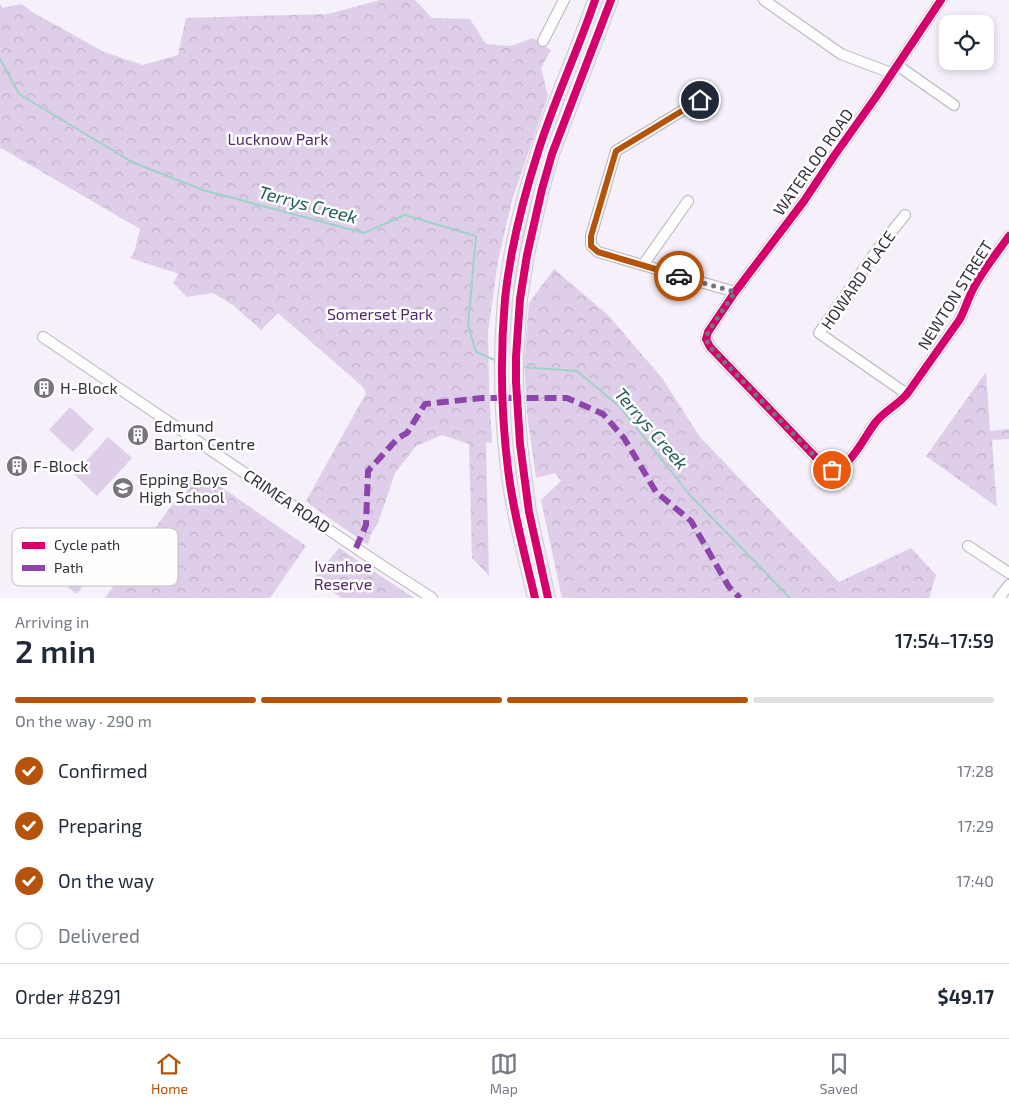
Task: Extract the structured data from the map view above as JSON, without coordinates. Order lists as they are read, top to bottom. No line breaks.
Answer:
{"streets":{"street":["WATERLOO ROAD","HOWARD PLACE","NEWTON STREET","CRIMEA ROAD"]},"crossings":[["WATERLOO ROAD","NEWTON STREET"],["HOWARD PLACE","NEWTON STREET"]],"water":["Terrys Creek"],"parks":["Lucknow Park","Somerset Park","Ivanhoe Reserve"],"places":{"building":["H-Block","Edmund Barton Centre","F-Block"],"school or university":["Epping Boys High School"]},"legend":["Cycle path","Path"],"page":{"heading":["2 min","Arriving in","17:54–17:59"],"panel":["Order #8291","$49.17"],"bar":"On the way · 290 m","list":[["Confirmed","17:28"],["Preparing","17:29"],["On the way","17:40"],"Delivered"],"tabs":["Home","Map","Saved"]}}
